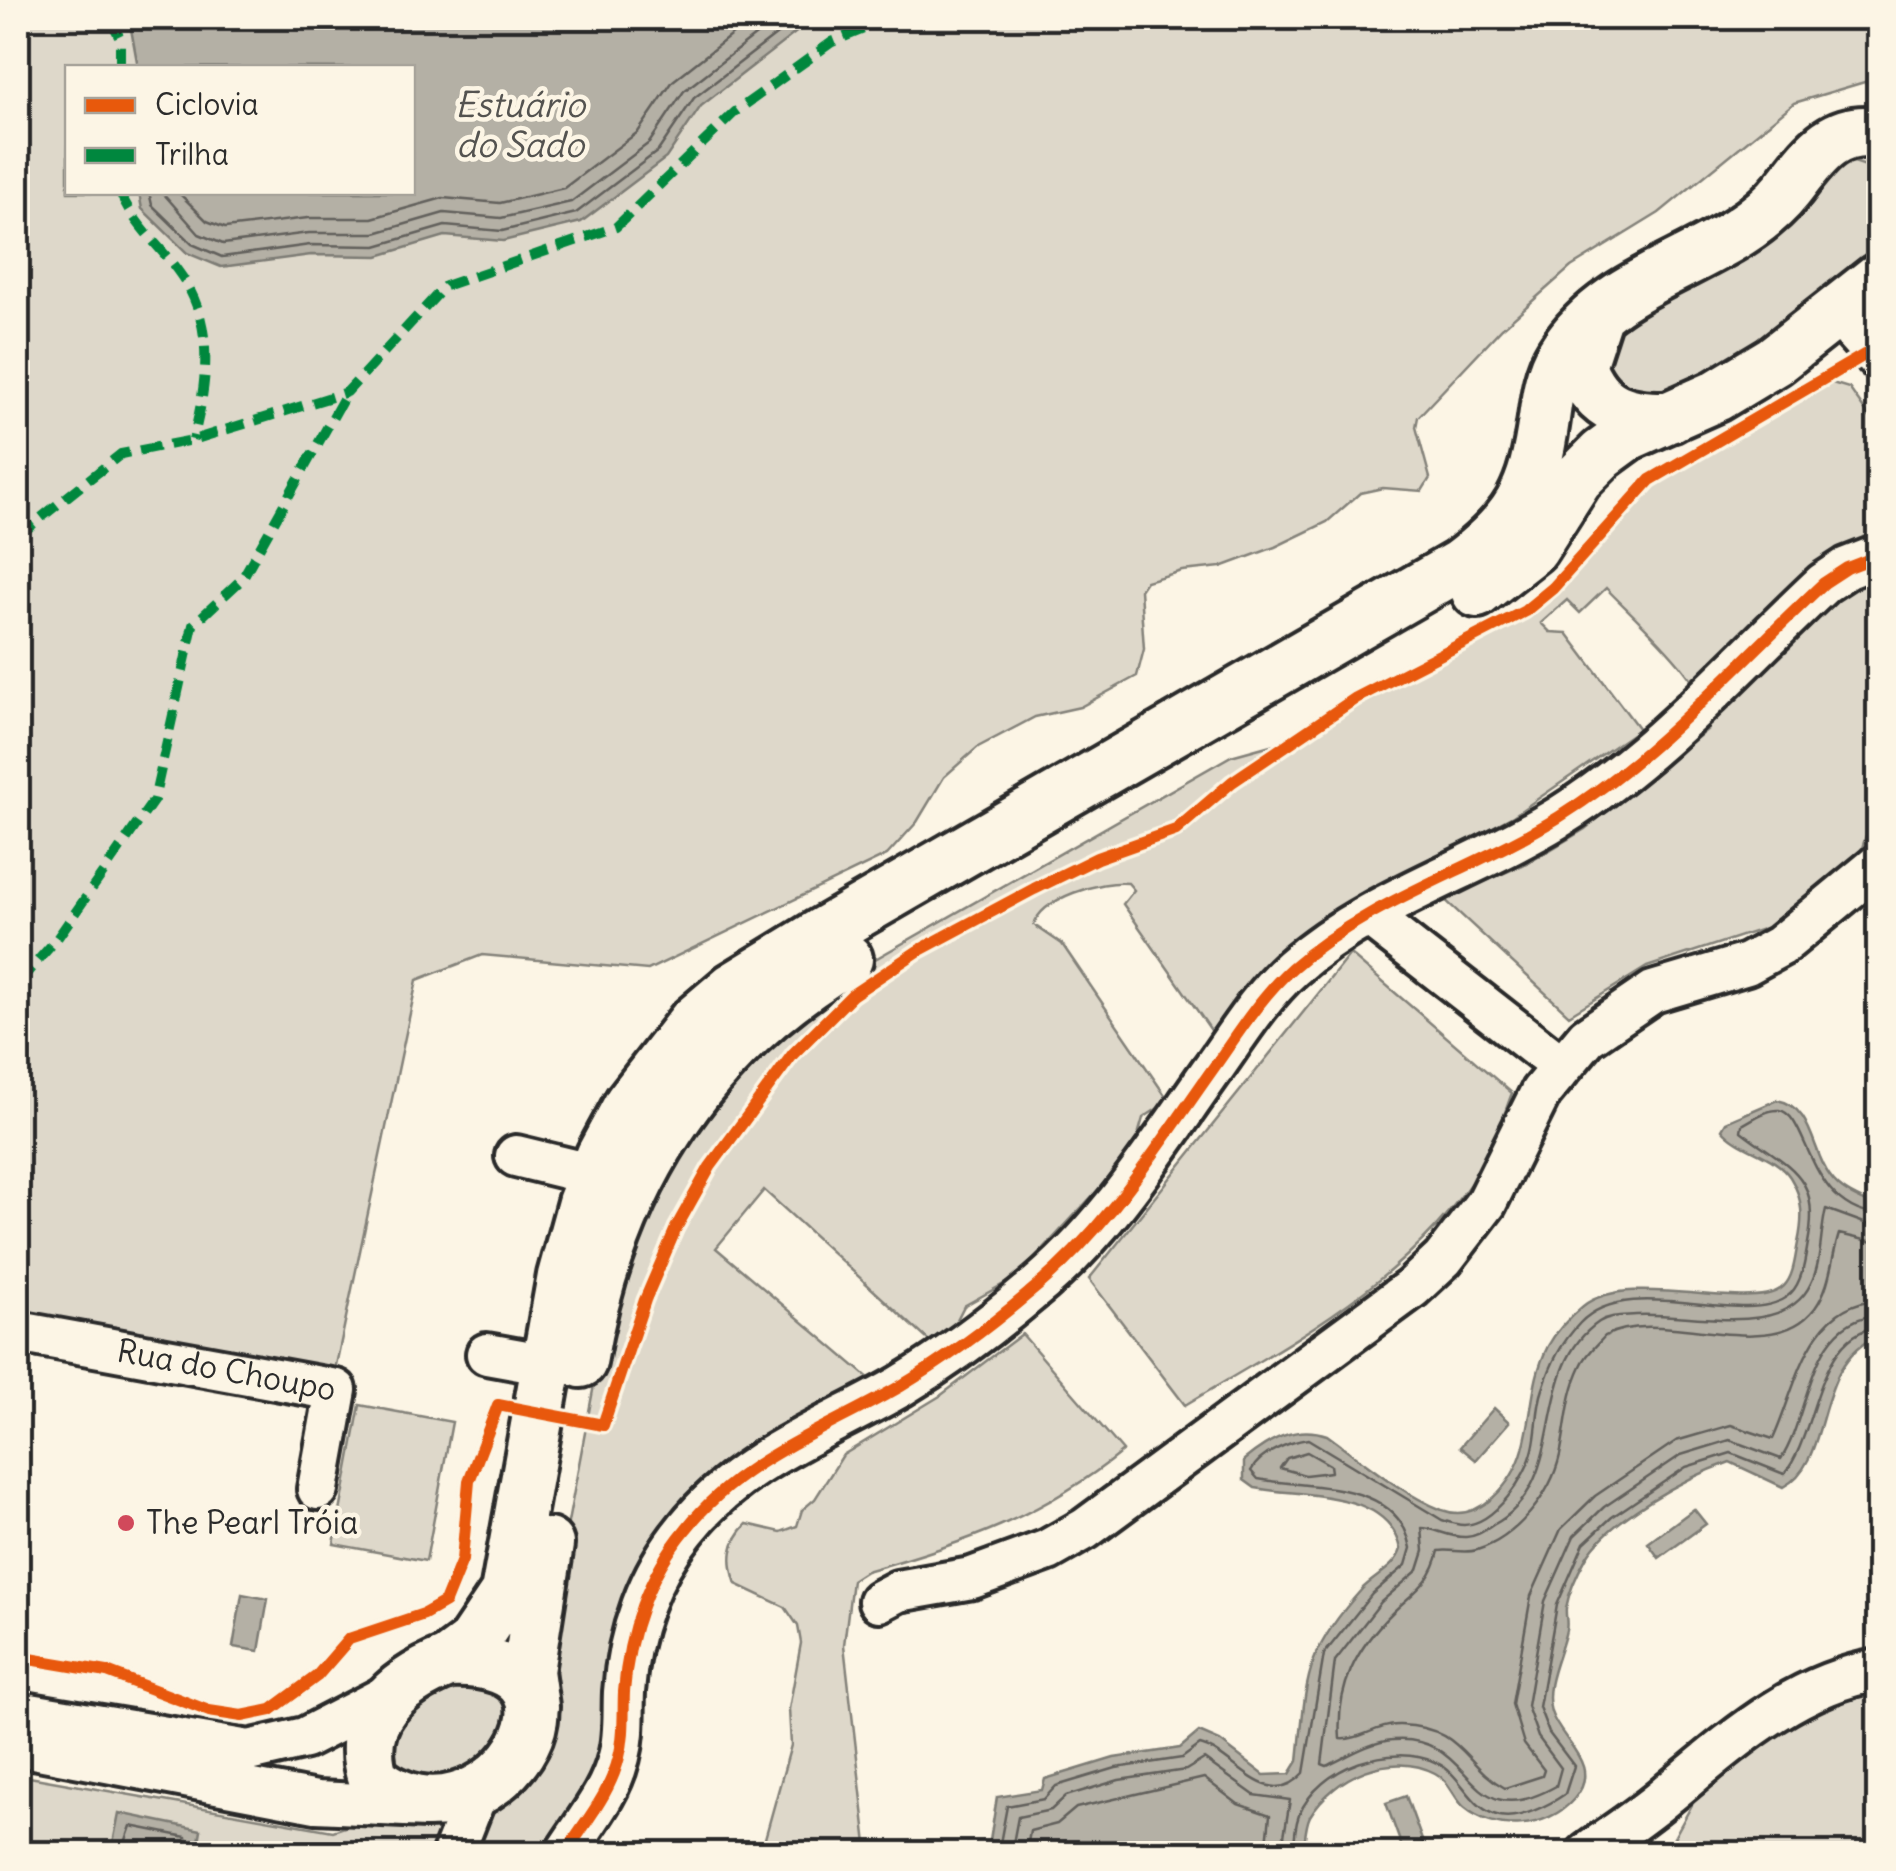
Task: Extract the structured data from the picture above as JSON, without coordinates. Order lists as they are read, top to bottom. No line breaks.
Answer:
{"streets":{"street":["Rua do Choupo"]},"water":["Estuário do Sado"],"places":["The Pearl Tróia"],"legend":["Ciclovia","Trilha"]}
